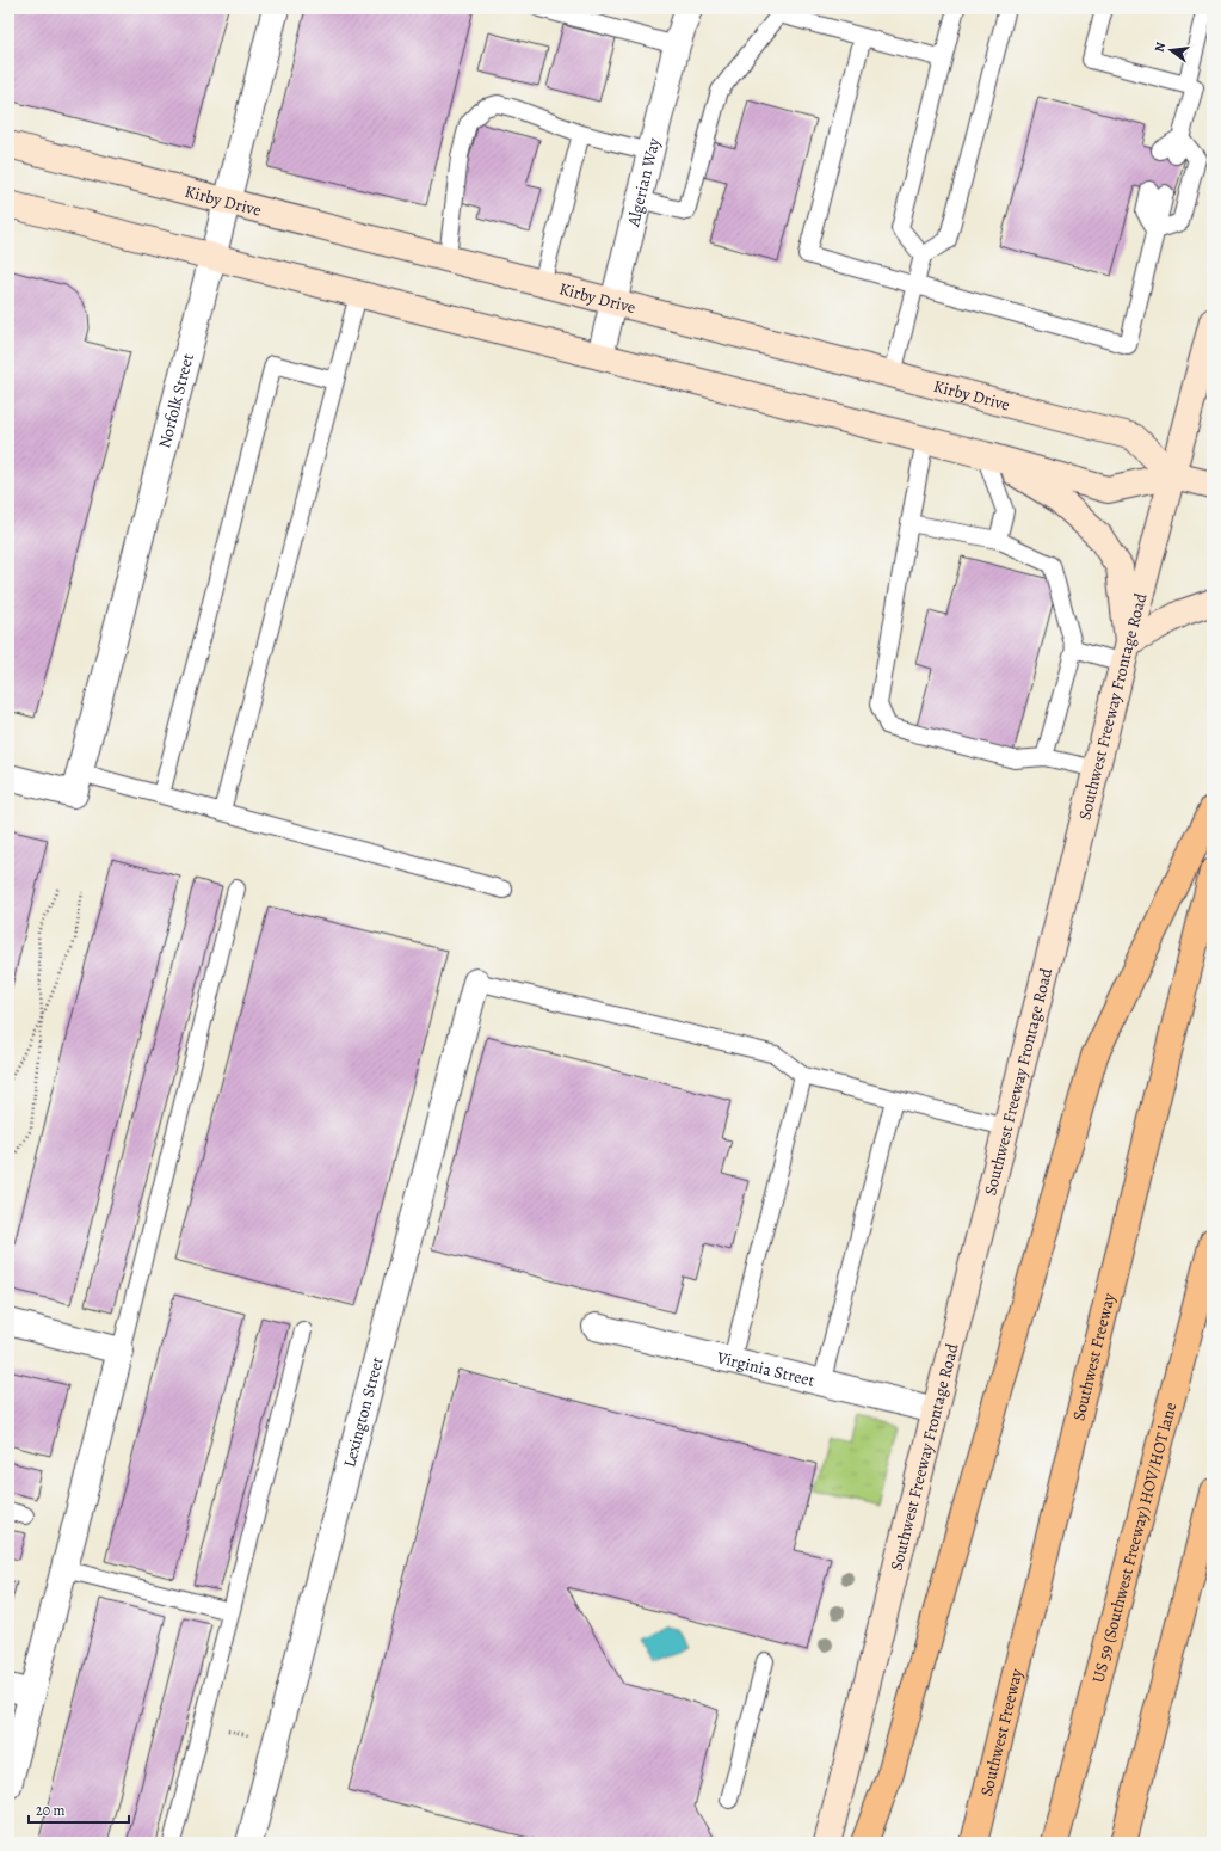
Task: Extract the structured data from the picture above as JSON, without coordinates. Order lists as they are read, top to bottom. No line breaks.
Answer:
{"streets":{"highway":["Southwest Freeway","US 59 (Southwest Freeway) HOV/HOT lane"],"main road":["Kirby Drive","Southwest Freeway Frontage Road"],"street":["Algerian Way","Norfolk Street","Virginia Street","Lexington Street"]},"crossings":[["Algerian Way","Kirby Drive"],["Kirby Drive","Norfolk Street"],["Kirby Drive","Southwest Freeway Frontage Road"],["Southwest Freeway Frontage Road","Virginia Street"]],"scale_bar":"20 m","north":"left"}
